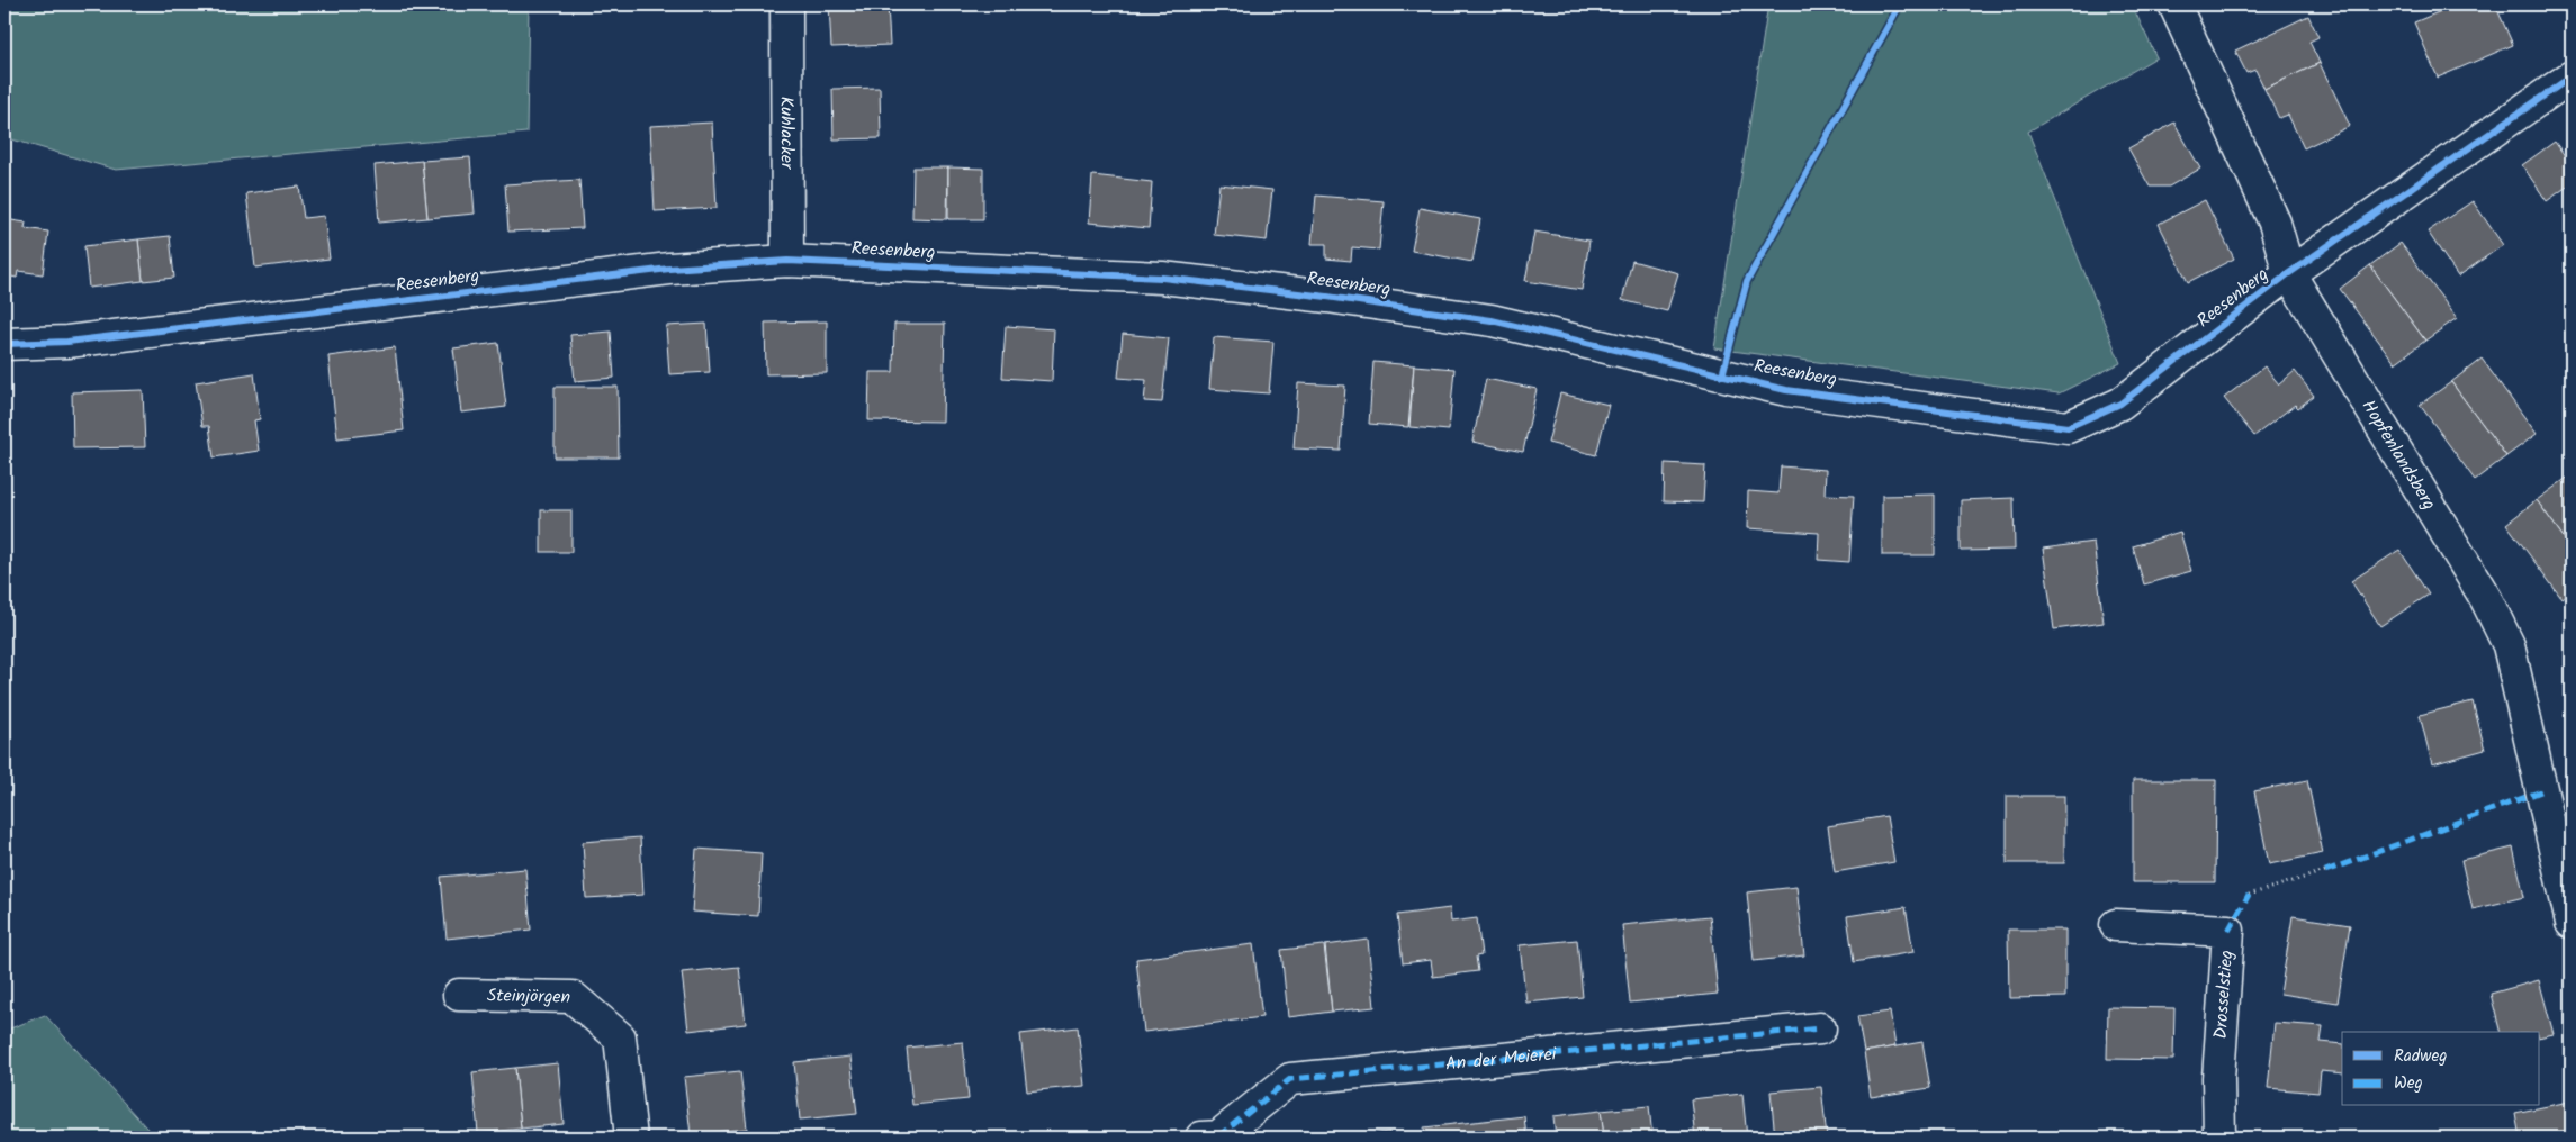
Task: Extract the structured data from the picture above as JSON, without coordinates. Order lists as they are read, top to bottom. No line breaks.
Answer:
{"streets":{"street":["Kuhlacker","Reesenberg","Hopfenlandsberg","Drosselstieg","Steinjörgen","An der Meierei"]},"crossings":[["Kuhlacker","Reesenberg"],["Reesenberg","Hopfenlandsberg"]],"legend":["Radweg","Weg"]}
